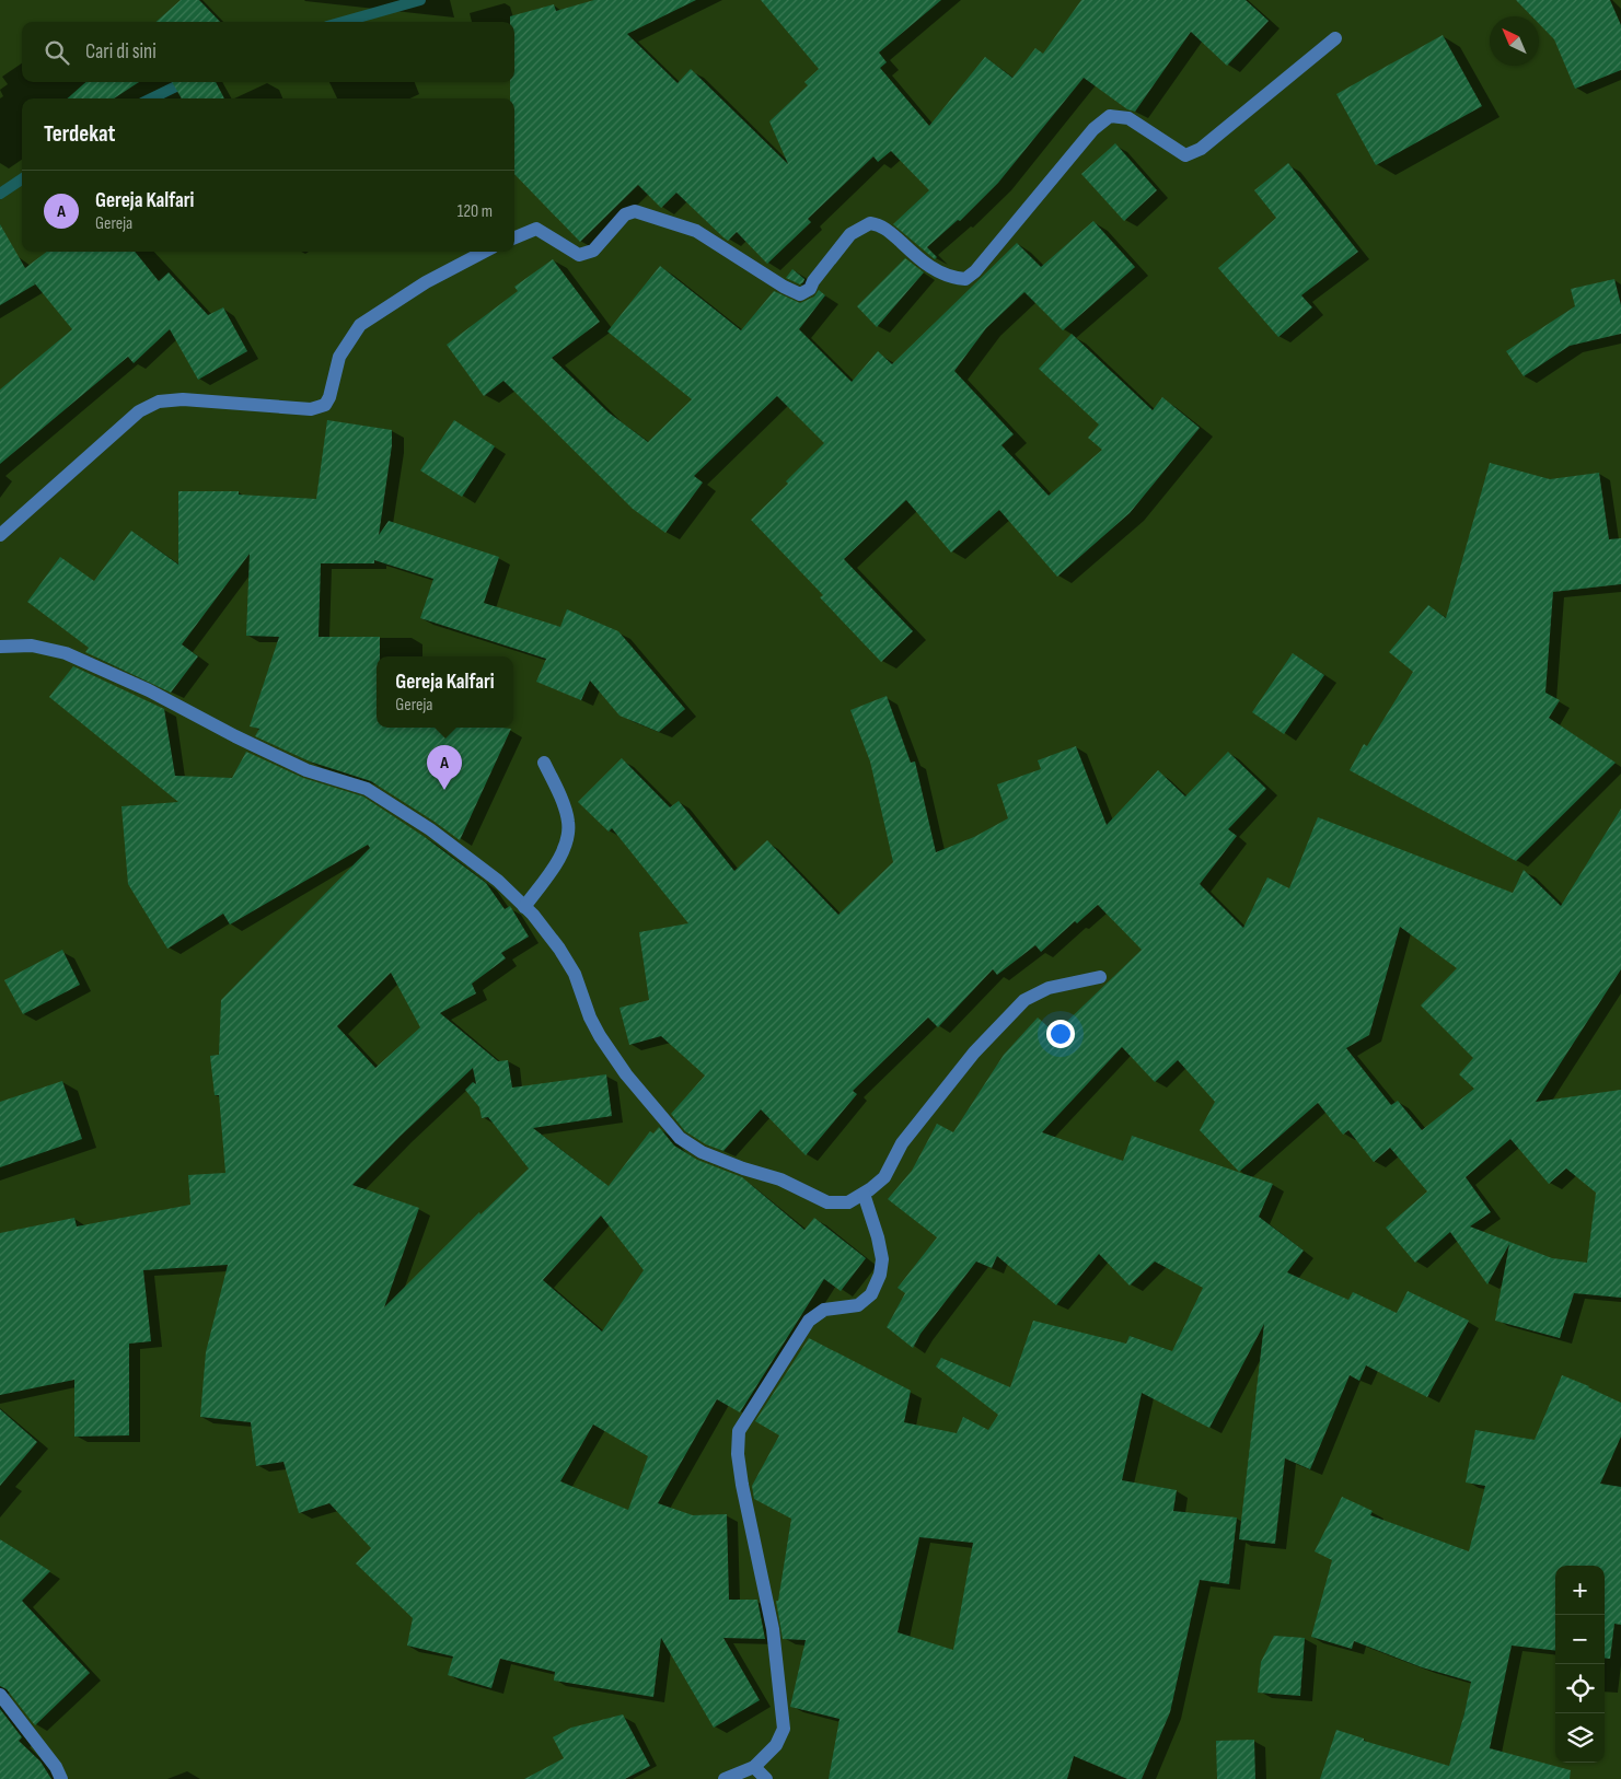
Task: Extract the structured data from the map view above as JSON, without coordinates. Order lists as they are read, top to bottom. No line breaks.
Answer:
{"north":"top left","page":{"search":"Cari di sini","heading":"Terdekat","list":[{"mark":"A","name":"Gereja Kalfari","note":"Gereja","value":"120 m"}],"popup":["Gereja Kalfari","Gereja"],"pins":"A","map_buttons":["+","−"]}}
